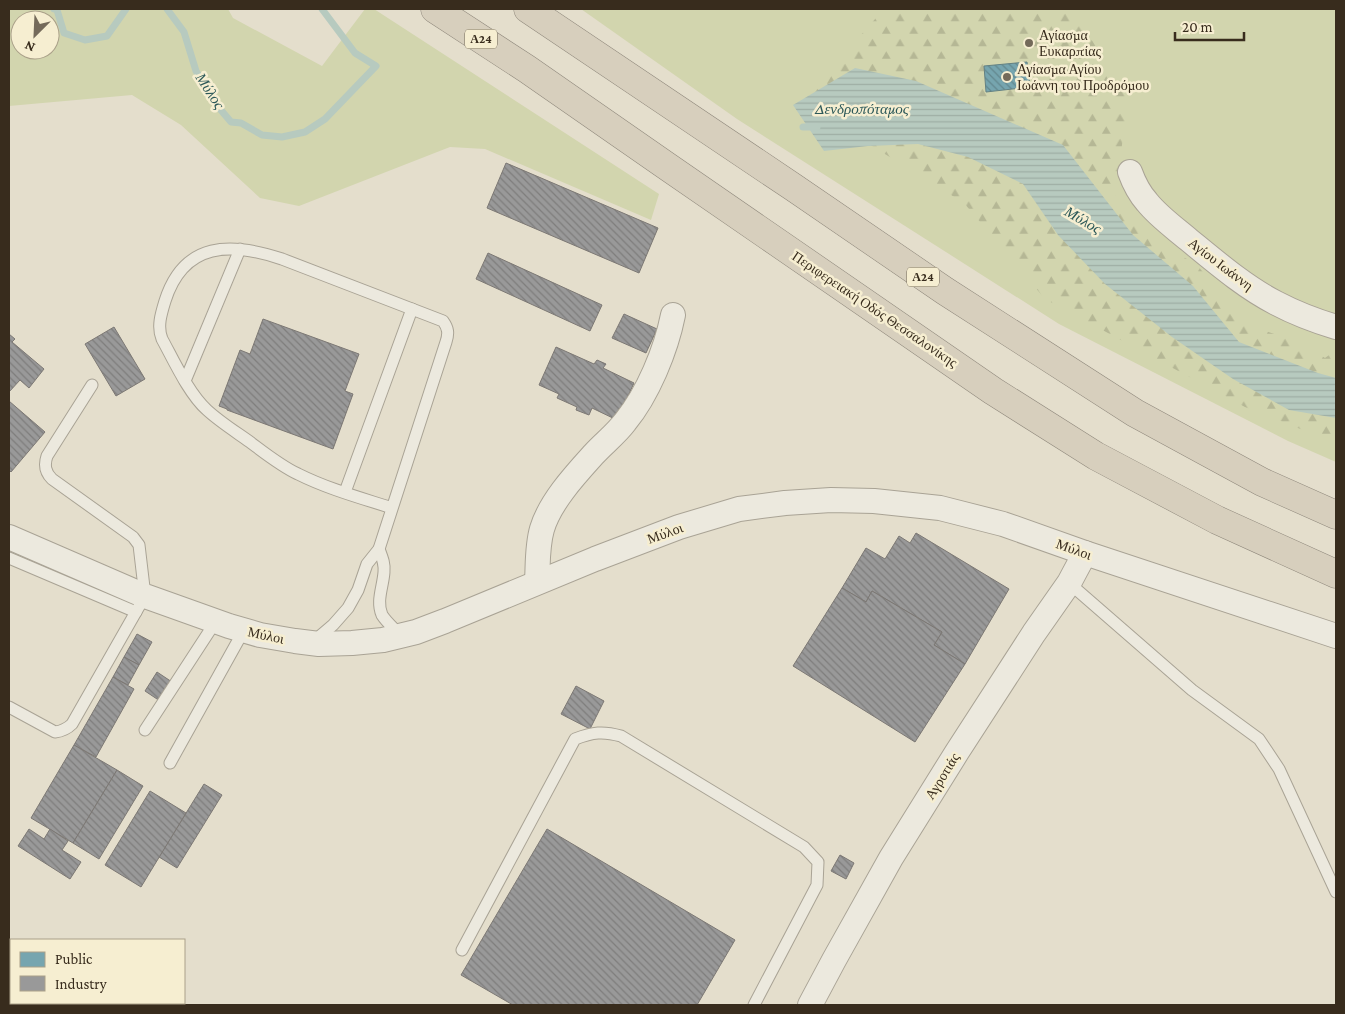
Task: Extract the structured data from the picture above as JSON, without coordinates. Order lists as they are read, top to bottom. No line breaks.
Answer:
{"streets":{"highway":["Α24","Περιφερειακή Οδός Θεσσαλονίκης"],"street":["Αγίου Ιωάννη","Μύλοι","Αγροτιάς"]},"crossings":[["Μύλοι","Αγροτιάς"]],"water":["Μύλος","Δενδροπόταμος"],"places":["Αγίασμα Ευκαρπίας","Αγίασμα Αγίου Ιωάννη του Προδρόμου"],"legend":["Public","Industry"],"scale_bar":"20 m","north":"bottom left"}
